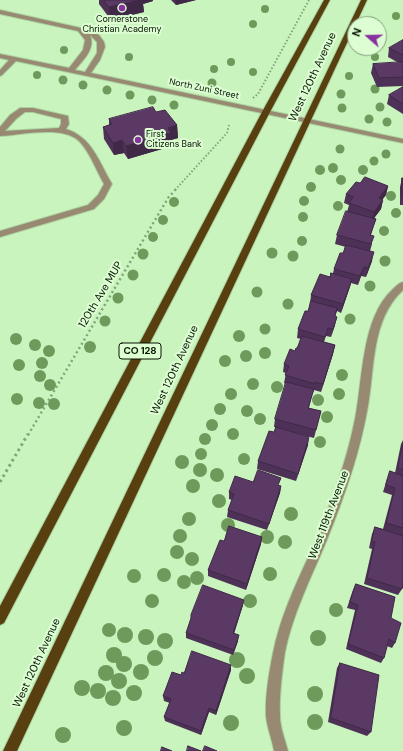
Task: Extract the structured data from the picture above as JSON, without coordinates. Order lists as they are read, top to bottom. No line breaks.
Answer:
{"streets":{"main road":["West 120th Avenue","CO 128"],"street":["North Zuni Street","West 119th Avenue"],"path":["120th Ave MUP"]},"crossings":[["West 120th Avenue","North Zuni Street"]],"places":["Cornerstone Christian Academy","First Citizens Bank"],"north":"left"}
